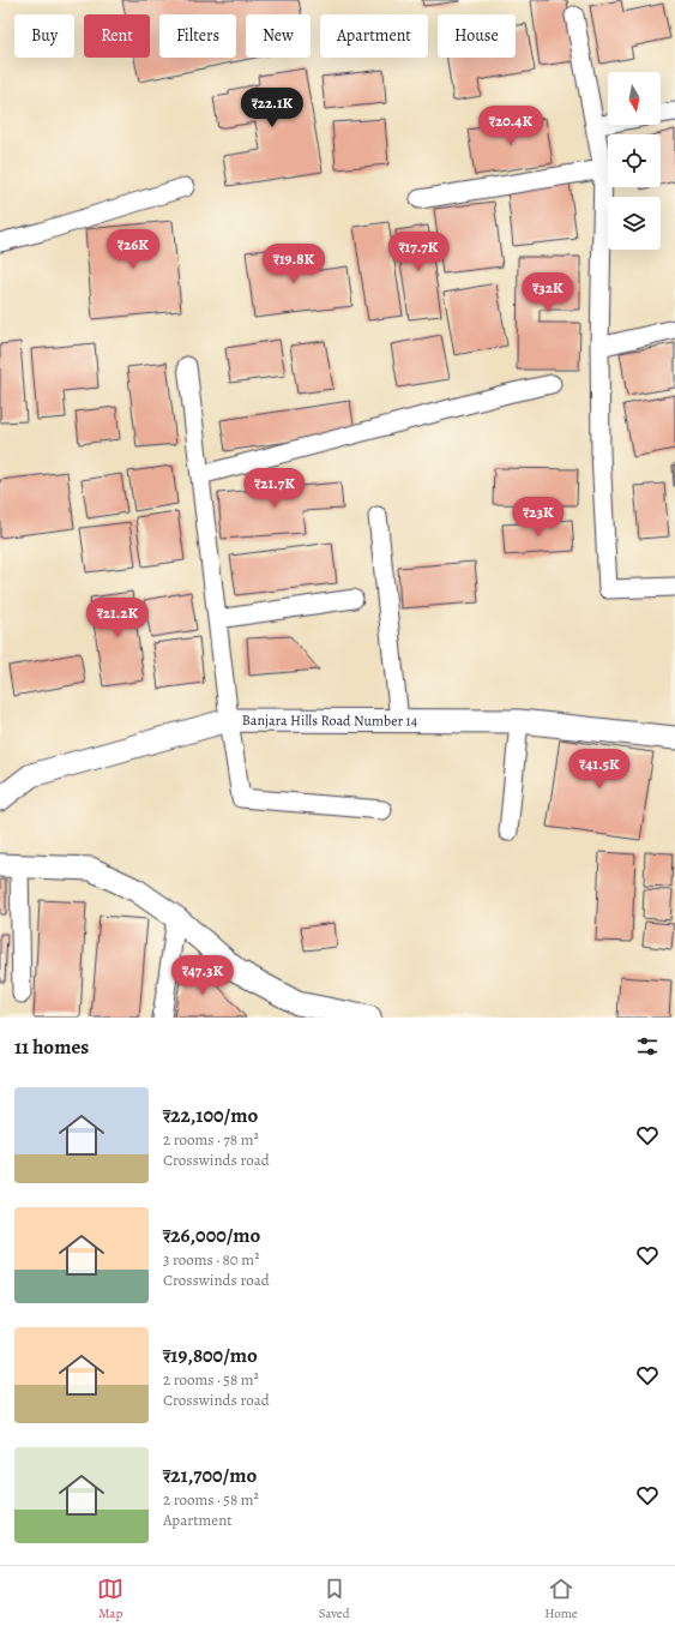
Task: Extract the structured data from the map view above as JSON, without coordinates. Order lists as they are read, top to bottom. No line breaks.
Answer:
{"streets":{"street":["Banjara Hills Road Number 14"]},"north":"bottom","page":{"chip":["Buy","Rent","Filters","New","Apartment","House"],"price":["₹22.1K","₹20.4K","₹26K","₹17.7K","₹19.8K","₹32K","₹21.7K","₹23K","₹21.2K","₹41.5K","₹47.3K"],"heading":"11 homes","list":[{"name":"₹22,100/mo","note":"2 rooms · 78 m² · Crosswinds road"},{"name":"₹26,000/mo","note":"3 rooms · 80 m² · Crosswinds road"},{"name":"₹19,800/mo","note":"2 rooms · 58 m² · Crosswinds road"},{"name":"₹21,700/mo","note":"2 rooms · 58 m² · Apartment"}],"tabs":["Map","Saved","Home"]}}
